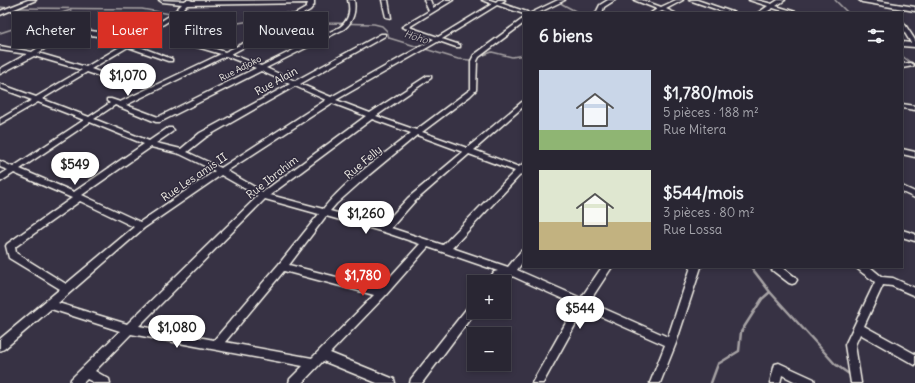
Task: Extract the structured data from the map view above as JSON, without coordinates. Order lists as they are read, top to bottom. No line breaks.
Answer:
{"streets":{"street":["Rue Adjoko","Rue Alain","Rue Felly","Rue Les amis II","Rue Ibrahim"]},"water":["Hoho"],"page":{"chip":["Acheter","Louer","Filtres","Nouveau"],"heading":"6 biens","list":[{"name":"$1,780/mois","note":"5 pièces · 188 m² · Rue Mitera"},{"name":"$544/mois","note":"3 pièces · 80 m² · Rue Lossa"}],"price":["$1,070","$549","$1,260","$1,780","$544","$1,080"],"map_buttons":["+","−"]}}
